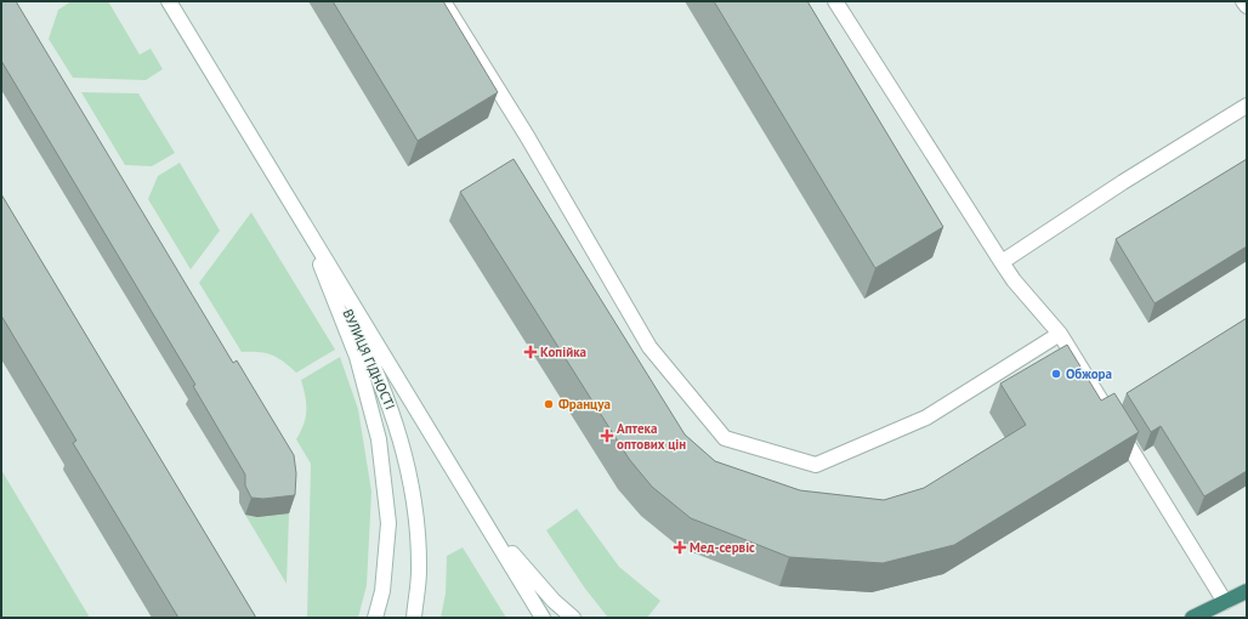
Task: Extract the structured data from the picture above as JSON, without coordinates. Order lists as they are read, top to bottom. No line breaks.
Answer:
{"streets":{"main road":["ВУЛИЦЯ ГІДНОСТІ"]},"places":{"health":["Копійка","Аптека оптових цін","Мед-сервіс"],"other":["Обжора","Француа"]}}
